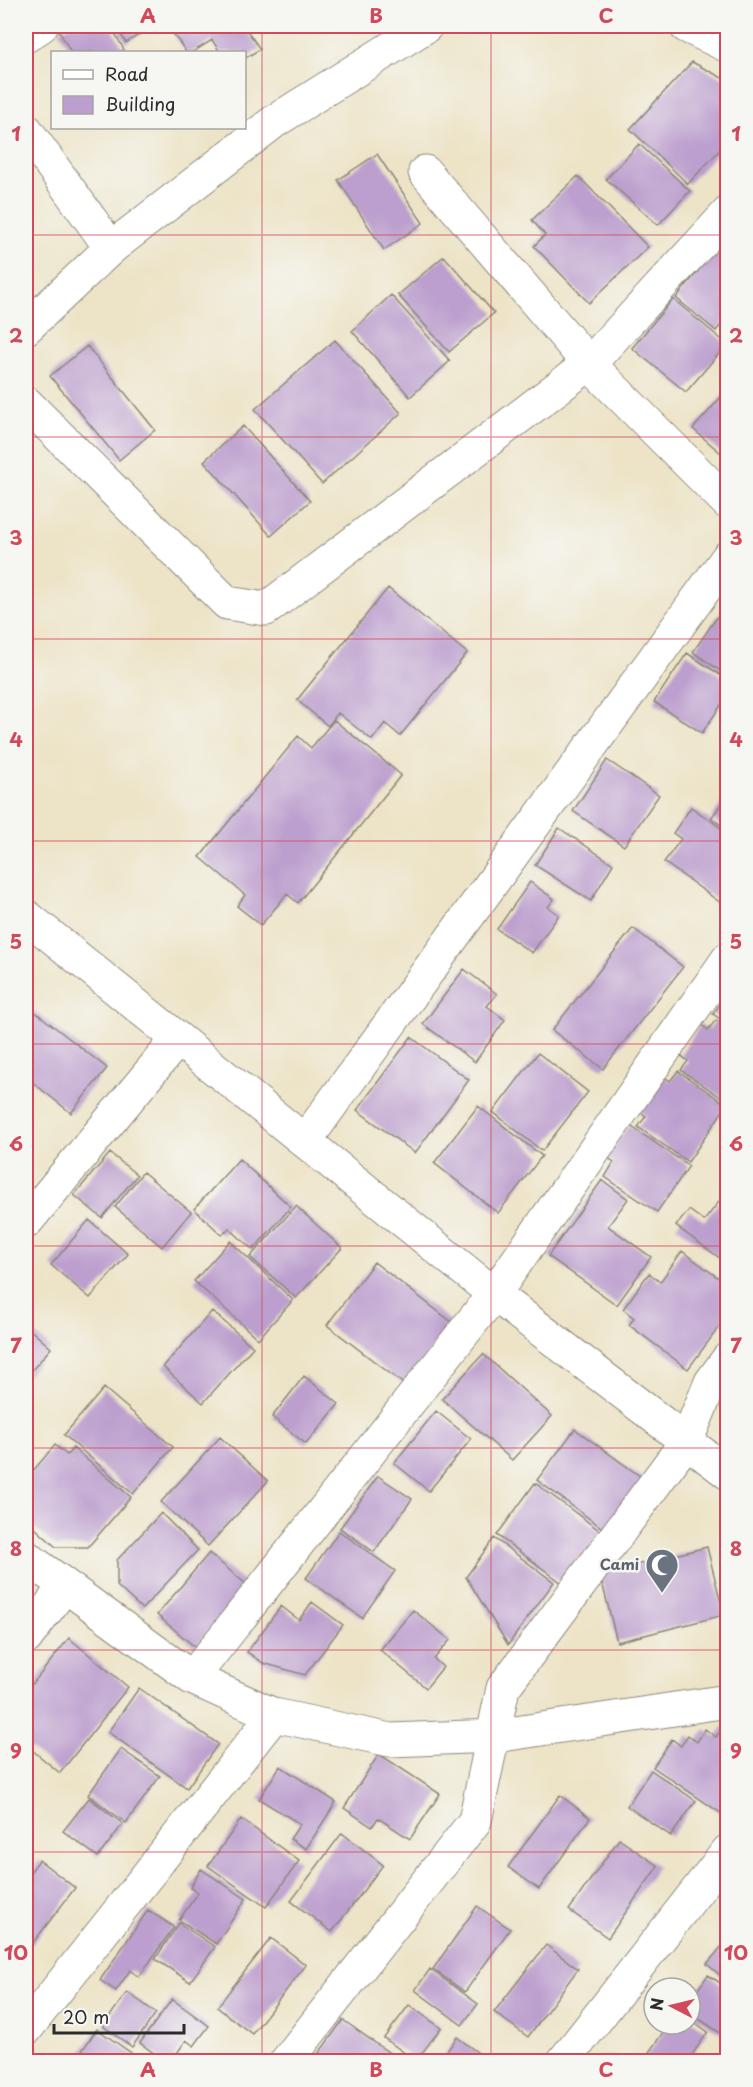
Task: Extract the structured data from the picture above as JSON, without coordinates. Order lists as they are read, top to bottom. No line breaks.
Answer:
{"places":{"mosque":["Cami"]},"legend":["Road","Building"],"scale_bar":"20 m","north":"left","grid":{"columns":["A","B","C"],"rows":["1","2","3","4","5","6","7","8","9","10"]}}
